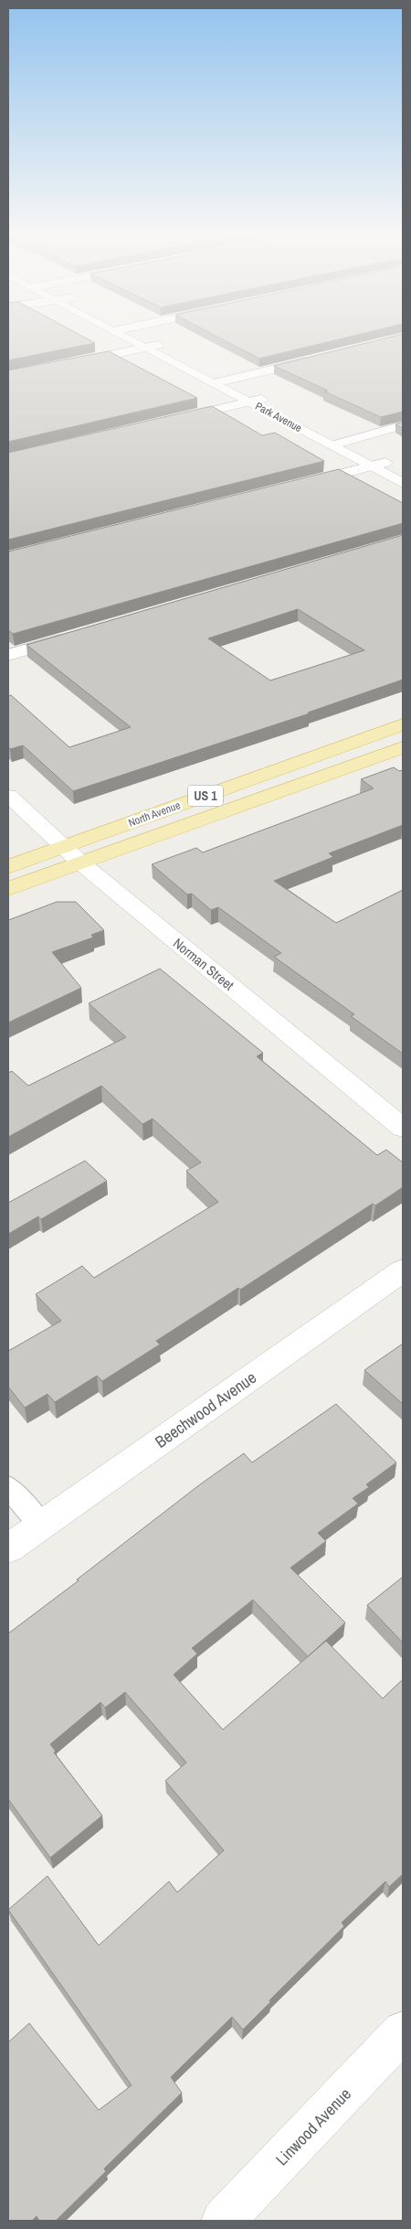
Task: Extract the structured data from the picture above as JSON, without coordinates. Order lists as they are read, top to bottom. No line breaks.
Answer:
{"streets":{"main road":["US 1","North Avenue"],"street":["Park Avenue","Norman Street","Beechwood Avenue","Linwood Avenue"]},"crossings":[["North Avenue","Norman Street"]]}
